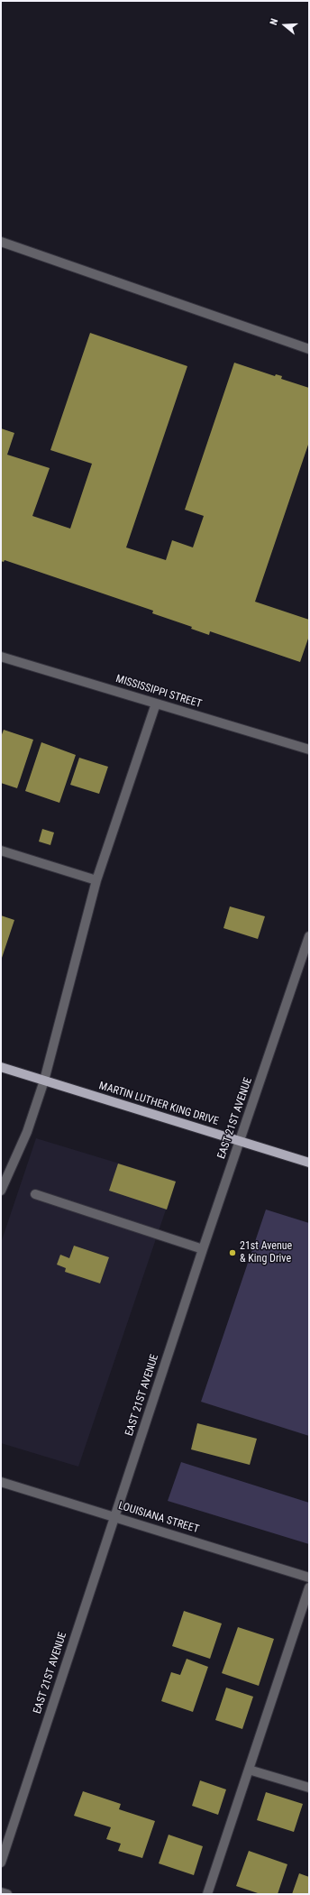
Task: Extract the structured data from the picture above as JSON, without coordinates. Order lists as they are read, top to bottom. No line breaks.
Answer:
{"streets":{"main road":["MARTIN LUTHER KING DRIVE"],"street":["MISSISSIPPI STREET","EAST 21ST AVENUE","LOUISIANA STREET"]},"crossings":[["MARTIN LUTHER KING DRIVE","EAST 21ST AVENUE"],["EAST 21ST AVENUE","LOUISIANA STREET"]],"places":["21st Avenue & King Drive"],"north":"left"}
